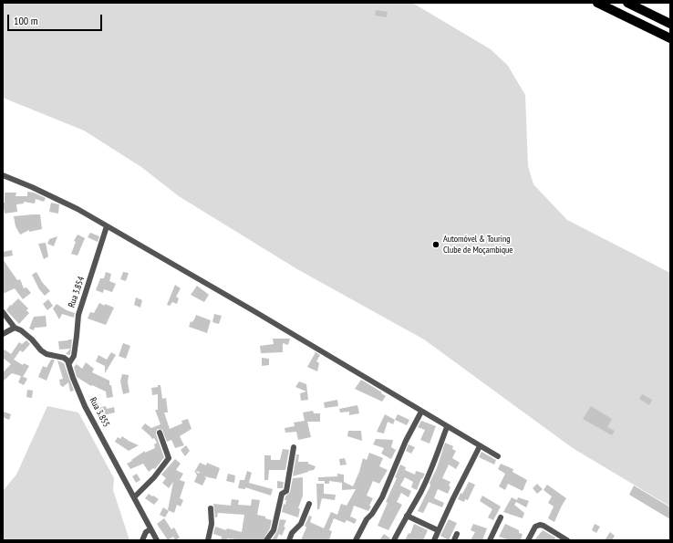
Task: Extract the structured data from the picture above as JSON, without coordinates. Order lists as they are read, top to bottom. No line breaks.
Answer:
{"streets":{"street":["Rua 3.854","Rua 3.855"]},"crossings":[["Rua 3.854","Rua 3.855"]],"places":["Automóvel & Touring Clube de Moçambique"],"scale_bar":"100 m"}
